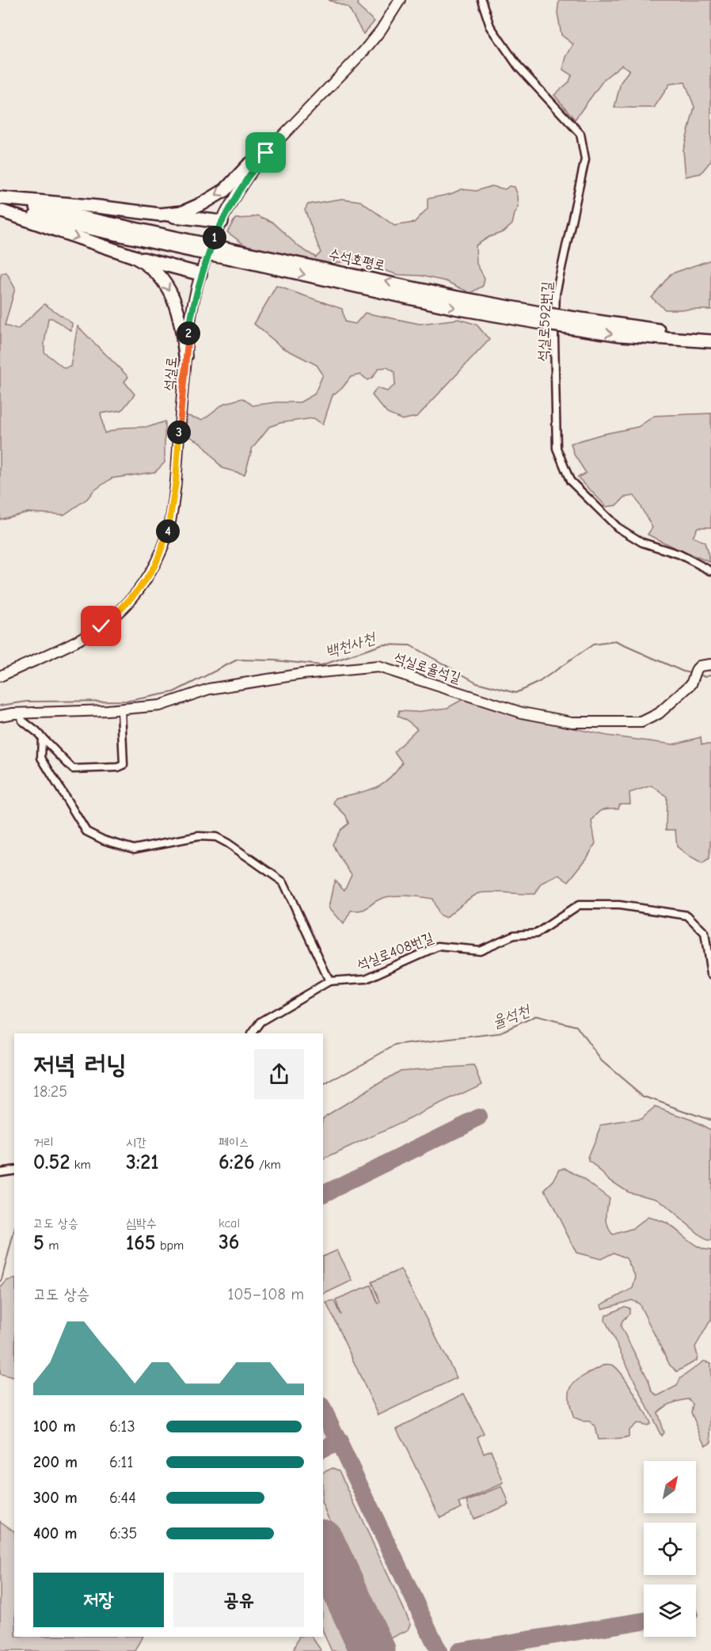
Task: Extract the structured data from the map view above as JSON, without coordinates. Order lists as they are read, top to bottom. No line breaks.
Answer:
{"streets":{"highway":["수석호평로"],"street":["석실로592번길","석실로","석실로율석길","석실로408번길"]},"water":["백천사천","율석천"],"north":"top right","page":{"pins":["1","2","3","4"],"heading":["저녁 러닝","18:25"],"stats":[["거리","0.52 km"],["시간","3:21"],["페이스","6:26 /km"],["고도 상승","5 m"],["심박수","165 bpm"],["kcal","36"]],"chart":["고도 상승","105–108 m"],"list":[{"name":"100 m","note":"6:13"},{"name":"200 m","note":"6:11"},{"name":"300 m","note":"6:44"},{"name":"400 m","note":"6:35"}],"buttons":["저장","공유"]}}
